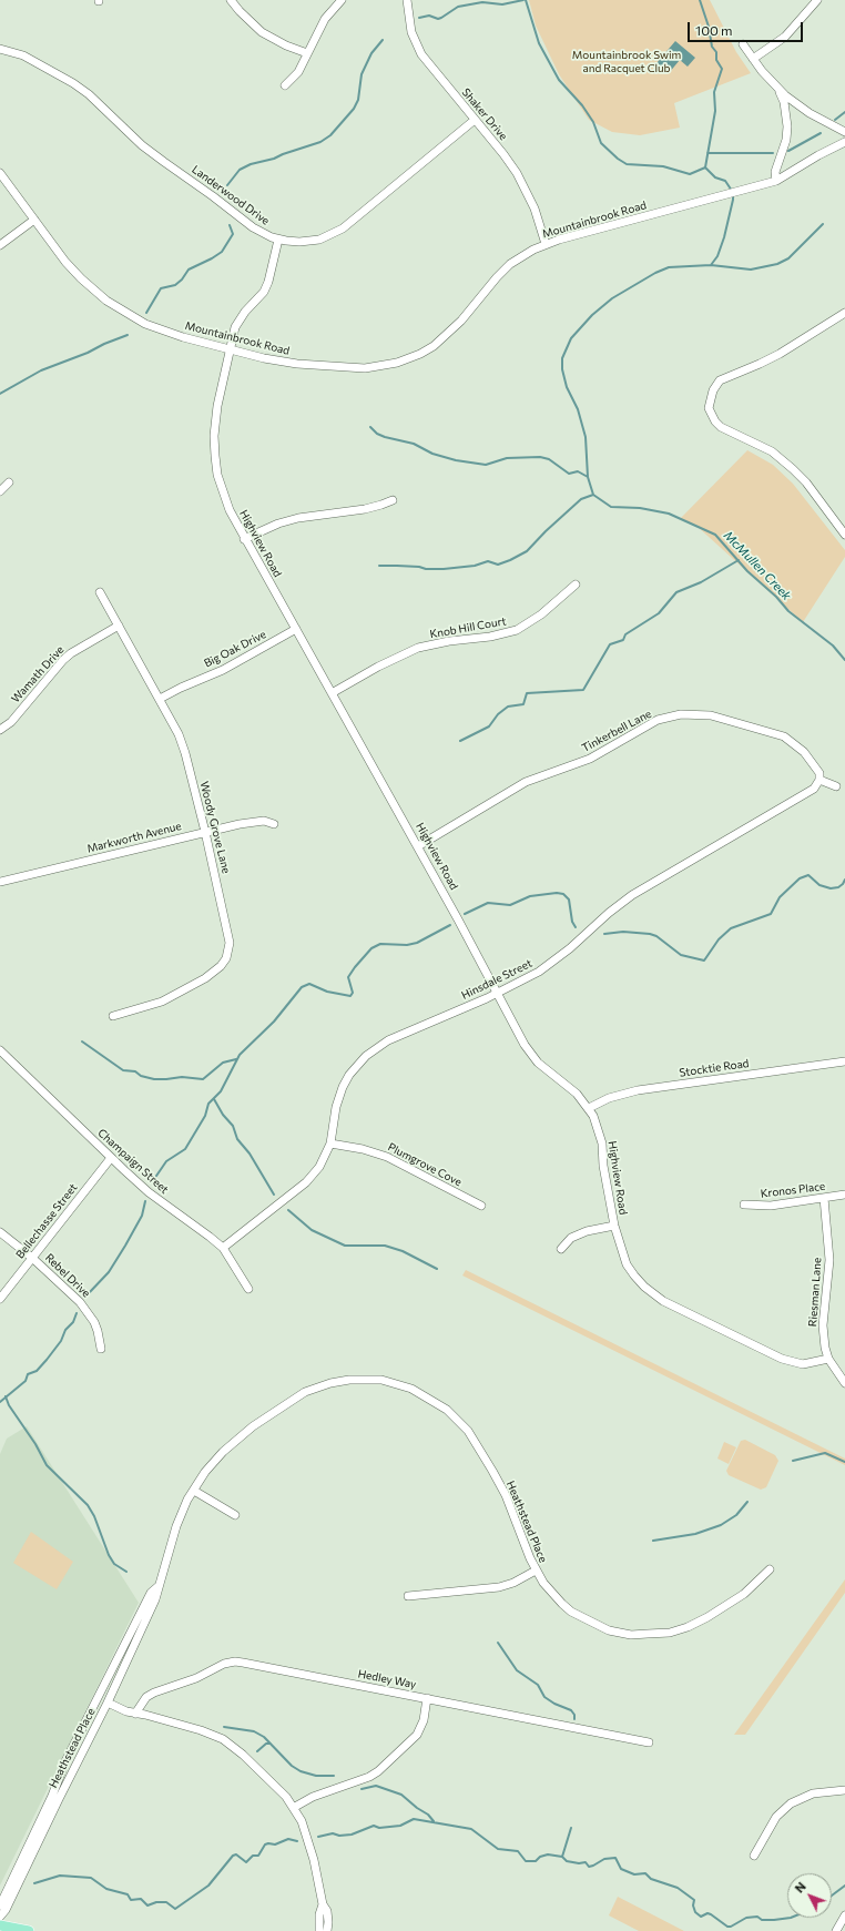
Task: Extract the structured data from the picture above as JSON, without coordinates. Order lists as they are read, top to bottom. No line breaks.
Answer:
{"streets":{"street":["Shaker Drive","Landerwood Drive","Mountainbrook Road","Highview Road","Knob Hill Court","Big Oak Drive","Wamath Drive","Tinkerbell Lane","Woody Grove Lane","Markworth Avenue","Hinsdale Street","Stocktie Road","Champaign Street","Plumgrove Cove","Kronos Place","Bellechasse Street","Rebel Drive","Riesman Lane","Heathstead Place","Hedley Way"]},"crossings":[["Shaker Drive","Landerwood Drive"],["Shaker Drive","Mountainbrook Road"],["Landerwood Drive","Highview Road"],["Mountainbrook Road","Highview Road"],["Highview Road","Knob Hill Court"],["Highview Road","Big Oak Drive"],["Highview Road","Tinkerbell Lane"],["Highview Road","Hinsdale Street"],["Highview Road","Stocktie Road"],["Highview Road","Riesman Lane"],["Big Oak Drive","Woody Grove Lane"],["Wamath Drive","Woody Grove Lane"],["Tinkerbell Lane","Hinsdale Street"],["Woody Grove Lane","Markworth Avenue"],["Hinsdale Street","Champaign Street"],["Hinsdale Street","Plumgrove Cove"],["Champaign Street","Bellechasse Street"],["Kronos Place","Riesman Lane"],["Bellechasse Street","Rebel Drive"]],"water":["McMullen Creek"],"parks":["Mountainbrook Swim and Racquet Club"],"scale_bar":"100 m","north":"top left"}
